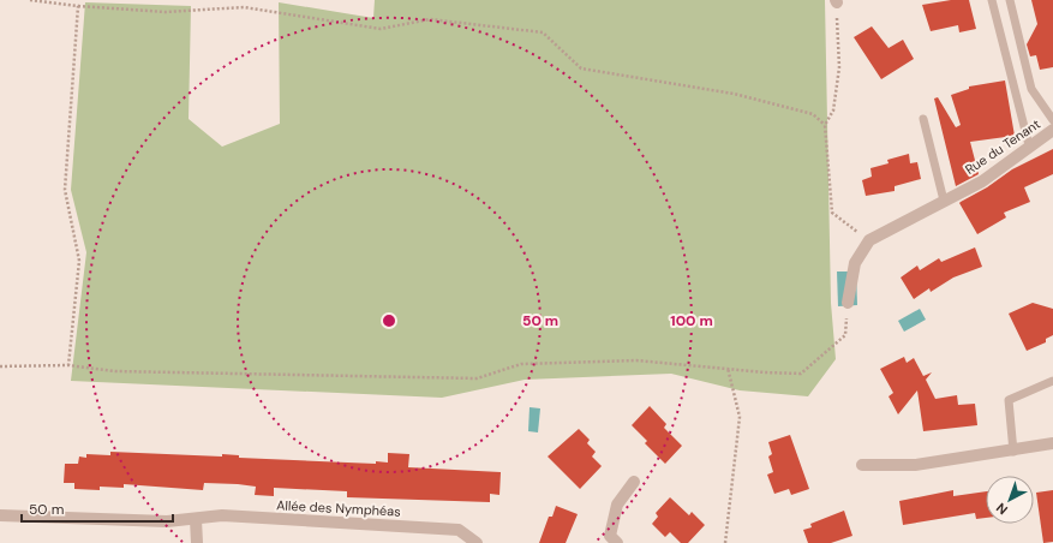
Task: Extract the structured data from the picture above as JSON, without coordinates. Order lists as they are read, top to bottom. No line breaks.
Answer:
{"streets":{"street":["Rue du Tenant","Allée des Nymphéas"]},"scale_bar":"50 m","north":"bottom left","rings":["50 m","100 m"]}
